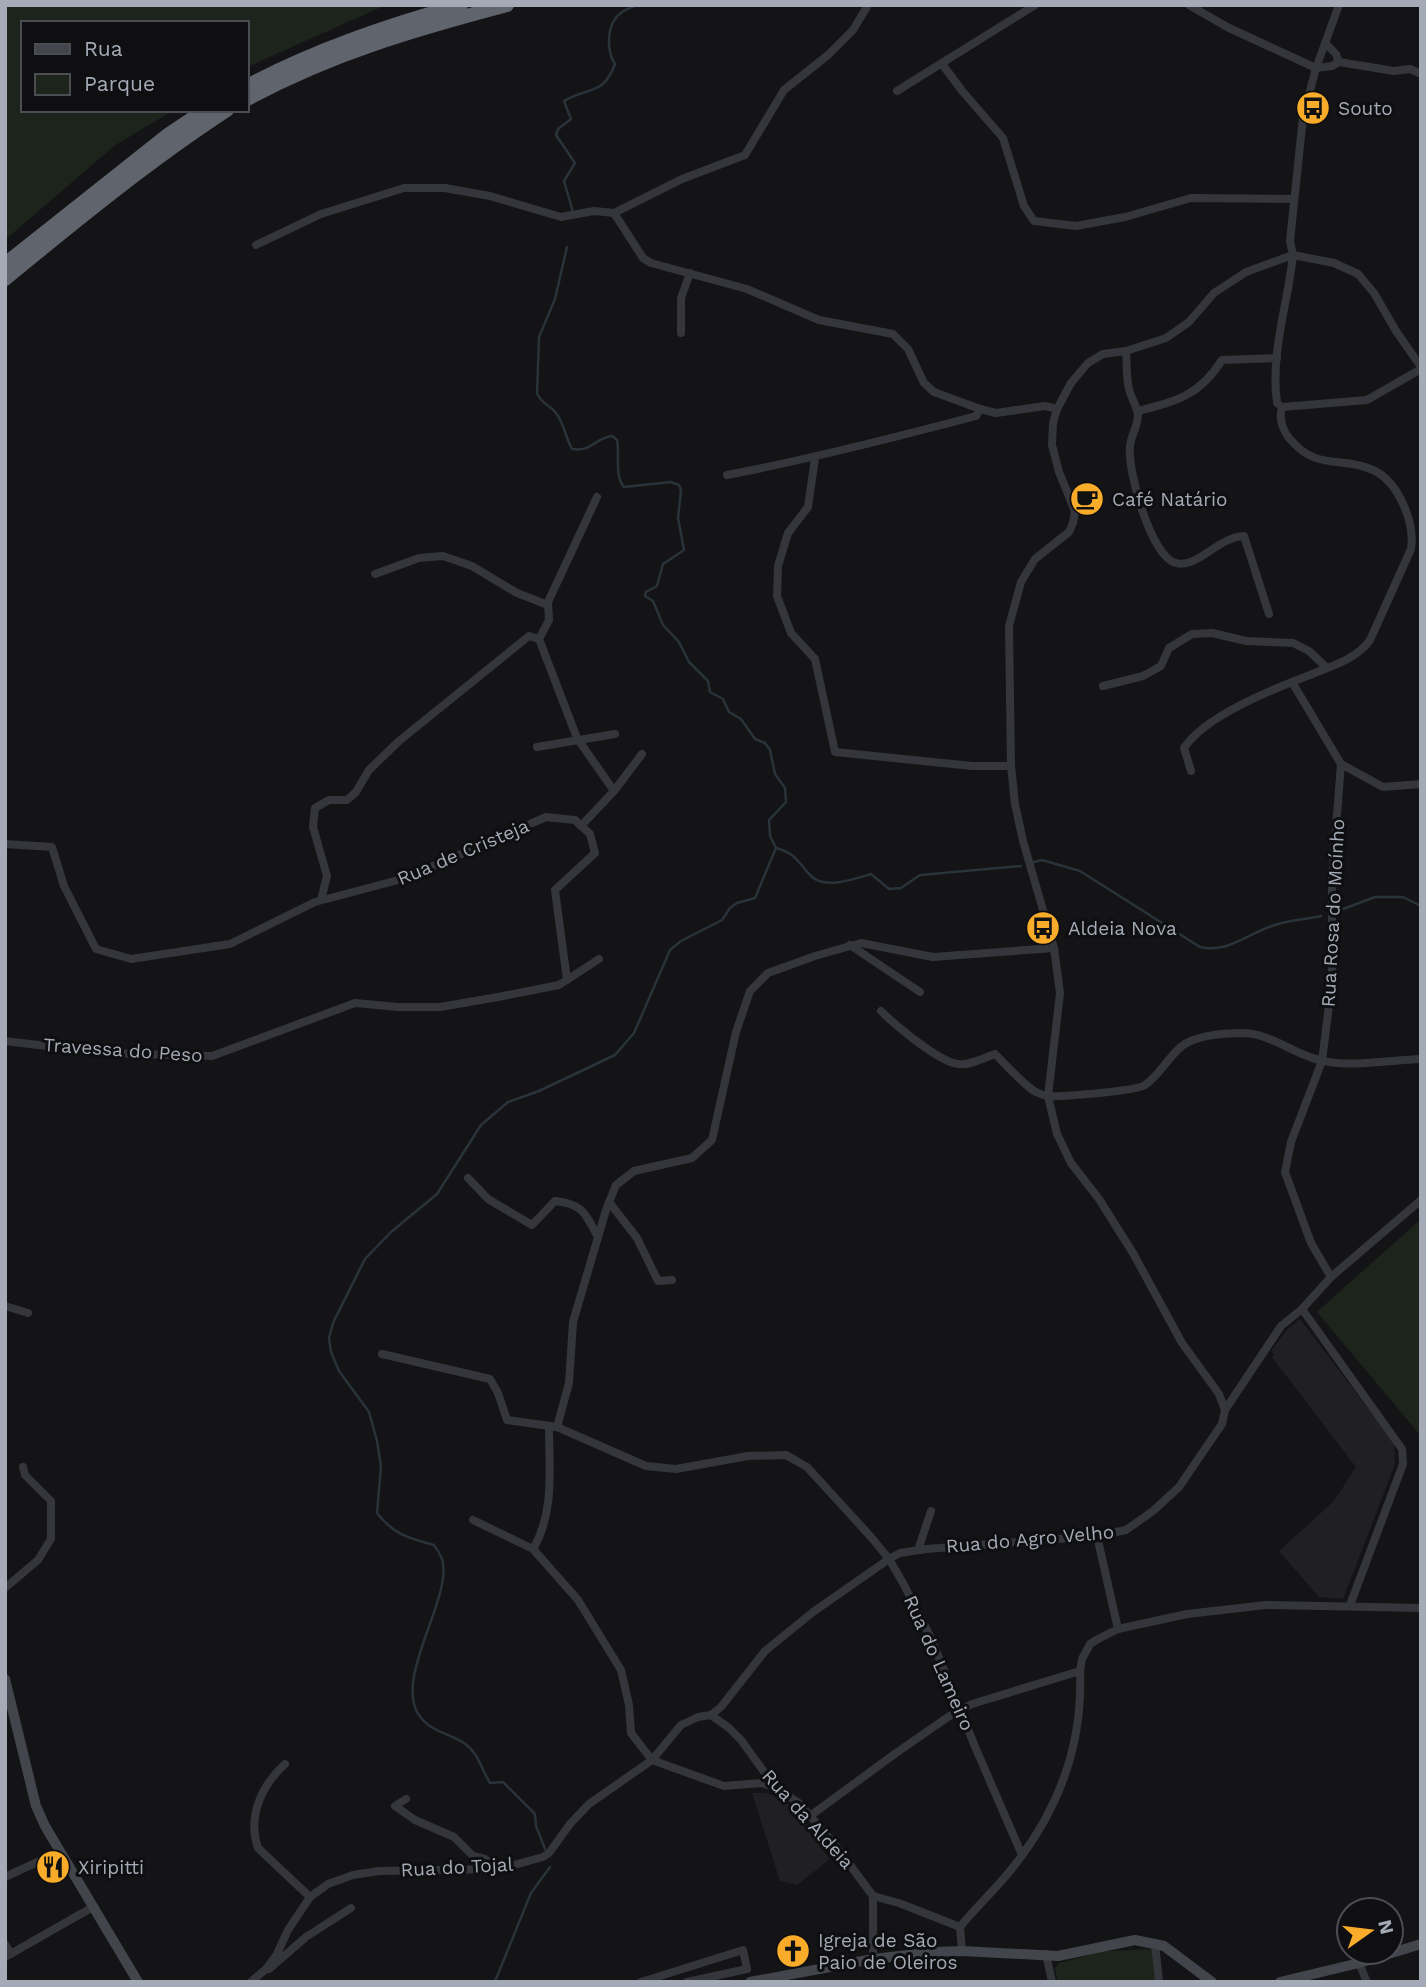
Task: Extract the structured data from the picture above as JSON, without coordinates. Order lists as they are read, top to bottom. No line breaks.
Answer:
{"streets":{"street":["Rua de Cristeja","Rua Rosa do Moínho","Travessa do Peso","Rua do Agro Velho","Rua do Lameiro","Rua da Aldeia","Rua do Tojal"]},"crossings":[["Rua Rosa do Moínho","Rua do Agro Velho"],["Rua do Agro Velho","Rua do Lameiro"],["Rua do Agro Velho","Rua do Tojal"],["Rua do Lameiro","Rua do Tojal"],["Rua da Aldeia","Rua do Tojal"]],"places":{"bus stop":["Souto","Aldeia Nova"],"cafe":["Café Natário"],"restaurant":["Xiripitti"],"church":["Igreja de São Paio de Oleiros"]},"legend":["Rua","Parque"],"north":"right"}
